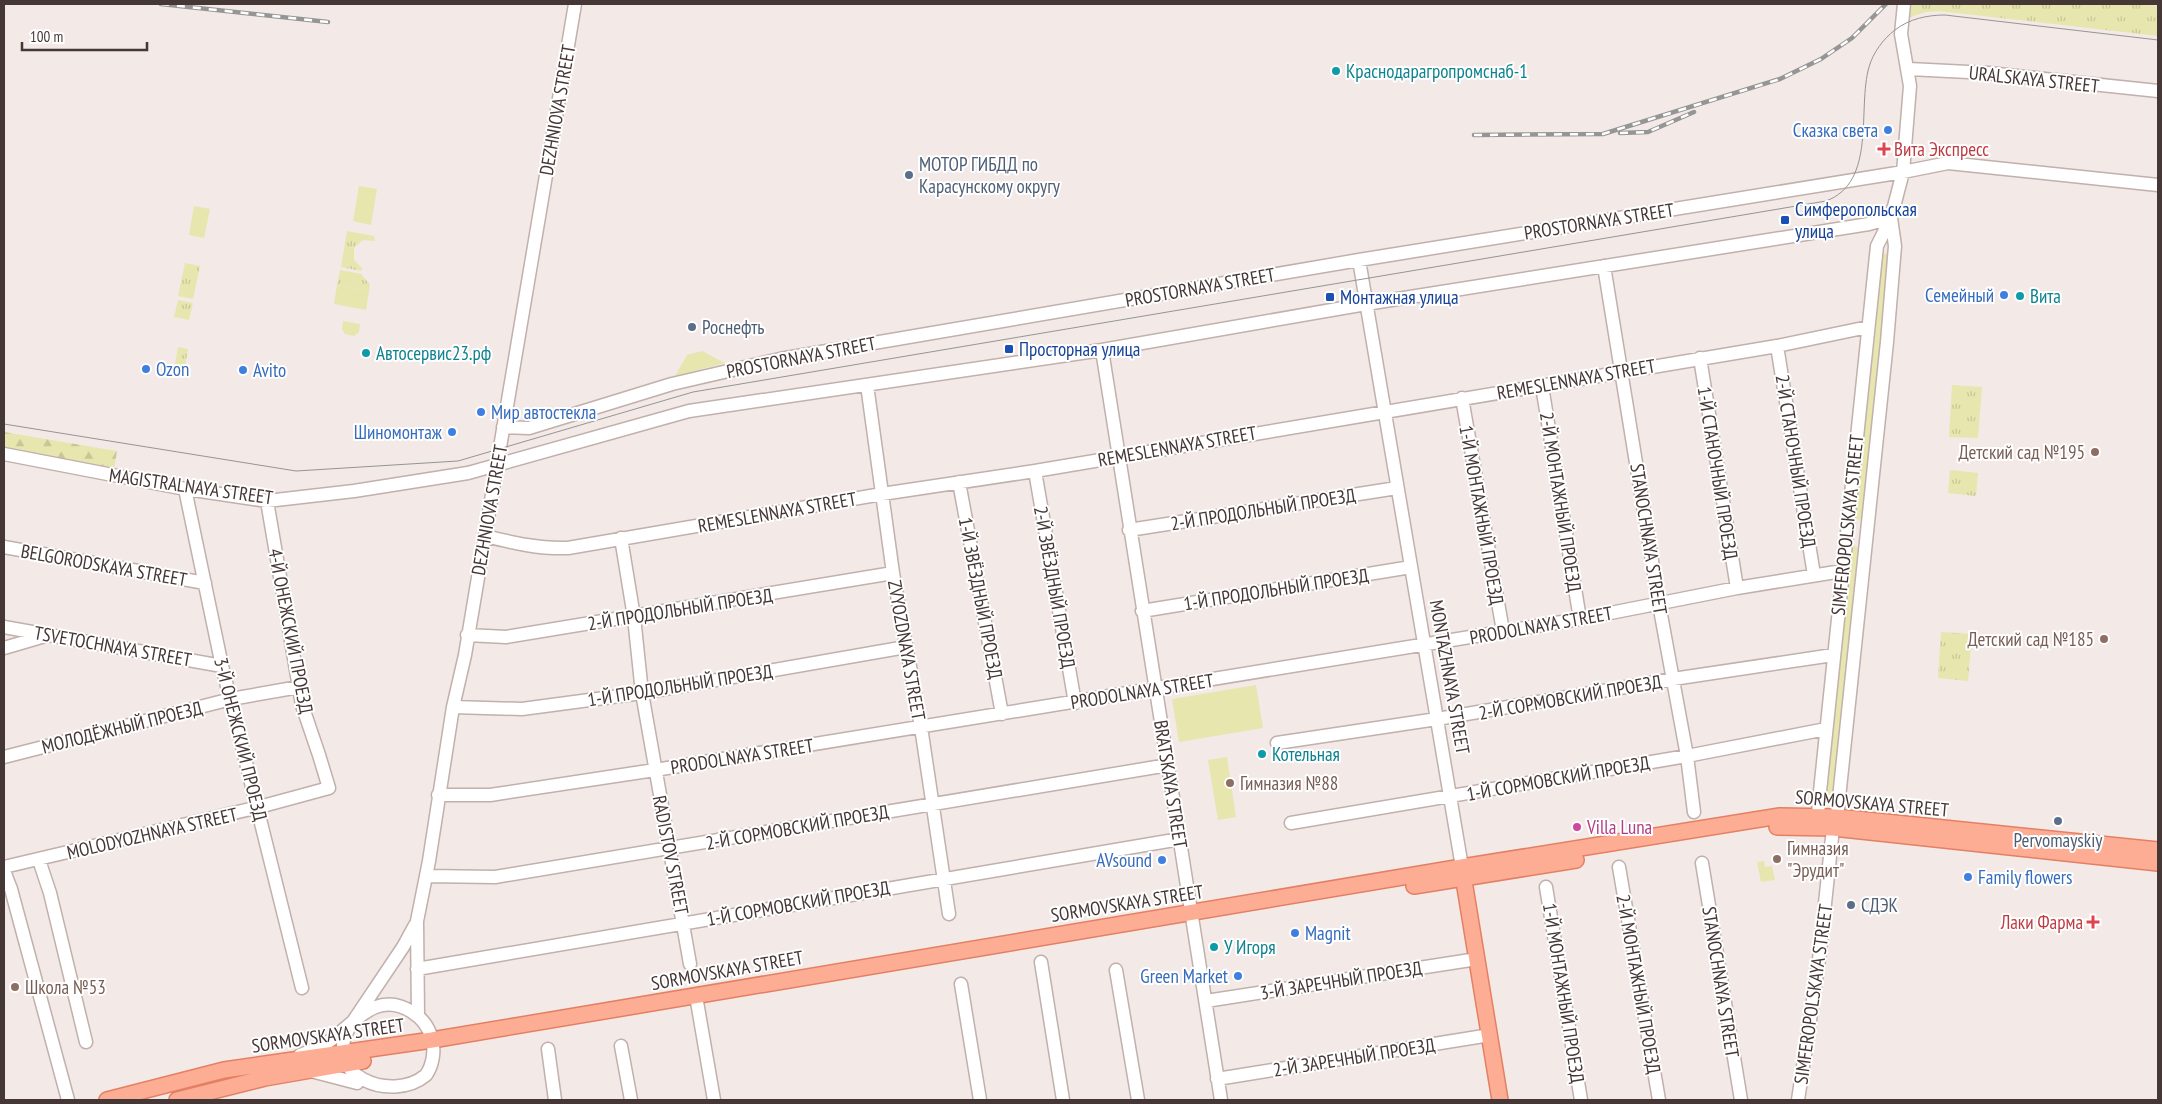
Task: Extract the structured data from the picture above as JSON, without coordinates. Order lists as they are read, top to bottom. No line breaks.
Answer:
{"streets":{"main road":["MONTAZHNAYA STREET","SORMOVSKAYA STREET"],"street":["URALSKAYA STREET","DEZHNIOVA STREET","PROSTORNAYA STREET","REMESLENNAYA STREET","2-Й СТАНОЧНЫЙ ПРОЕЗД","1-Й СТАНОЧНЫЙ ПРОЕЗД","MAGISTRALNAYA STREET","2-Й МОНТАЖНЫЙ ПРОЕЗД","2-Й ПРОДОЛЬНЫЙ ПРОЕЗД","1-Й МОНТАЖНЫЙ ПРОЕЗД","SIMFEROPOLSKAYA STREET","STANOCHNAYA STREET","BELGORODSKAYA STREET","2-Й ЗВЁЗДНЫЙ ПРОЕЗД","1-Й ПРОДОЛЬНЫЙ ПРОЕЗД","1-Й ЗВЁЗДНЫЙ ПРОЕЗД","PRODOLNAYA STREET","4-Й ОНЕЖСКИЙ ПРОЕЗД","TSVETOCHNAYA STREET","ZVYOZDNAYA STREET","2-Й СОРМОВСКИЙ ПРОЕЗД","МОЛОДЁЖНЫЙ ПРОЕЗД","3-Й ОНЕЖСКИЙ ПРОЕЗД","1-Й СОРМОВСКИЙ ПРОЕЗД","BRATSKAYA STREET","MOLODYOZHNAYA STREET","RADISTOV STREET","3-Й ЗАРЕЧНЫЙ ПРОЕЗД","2-Й ЗАРЕЧНЫЙ ПРОЕЗД"]},"crossings":[["URALSKAYA STREET","SIMFEROPOLSKAYA STREET"],["DEZHNIOVA STREET","PROSTORNAYA STREET"],["DEZHNIOVA STREET","REMESLENNAYA STREET"],["DEZHNIOVA STREET","MAGISTRALNAYA STREET"],["DEZHNIOVA STREET","2-Й ПРОДОЛЬНЫЙ ПРОЕЗД"],["DEZHNIOVA STREET","1-Й ПРОДОЛЬНЫЙ ПРОЕЗД"],["DEZHNIOVA STREET","PRODOLNAYA STREET"],["DEZHNIOVA STREET","2-Й СОРМОВСКИЙ ПРОЕЗД"],["DEZHNIOVA STREET","1-Й СОРМОВСКИЙ ПРОЕЗД"],["PROSTORNAYA STREET","MAGISTRALNAYA STREET"],["PROSTORNAYA STREET","SIMFEROPOLSKAYA STREET"],["PROSTORNAYA STREET","STANOCHNAYA STREET"],["PROSTORNAYA STREET","ZVYOZDNAYA STREET"],["PROSTORNAYA STREET","MONTAZHNAYA STREET"],["PROSTORNAYA STREET","BRATSKAYA STREET"],["REMESLENNAYA STREET","2-Й СТАНОЧНЫЙ ПРОЕЗД"],["REMESLENNAYA STREET","1-Й СТАНОЧНЫЙ ПРОЕЗД"],["REMESLENNAYA STREET","2-Й МОНТАЖНЫЙ ПРОЕЗД"],["REMESLENNAYA STREET","1-Й МОНТАЖНЫЙ ПРОЕЗД"],["REMESLENNAYA STREET","SIMFEROPOLSKAYA STREET"],["REMESLENNAYA STREET","STANOCHNAYA STREET"],["REMESLENNAYA STREET","2-Й ЗВЁЗДНЫЙ ПРОЕЗД"],["REMESLENNAYA STREET","1-Й ЗВЁЗДНЫЙ ПРОЕЗД"],["REMESLENNAYA STREET","ZVYOZDNAYA STREET"],["REMESLENNAYA STREET","MONTAZHNAYA STREET"],["REMESLENNAYA STREET","BRATSKAYA STREET"],["REMESLENNAYA STREET","RADISTOV STREET"],["2-Й СТАНОЧНЫЙ ПРОЕЗД","PRODOLNAYA STREET"],["1-Й СТАНОЧНЫЙ ПРОЕЗД","PRODOLNAYA STREET"],["MAGISTRALNAYA STREET","4-Й ОНЕЖСКИЙ ПРОЕЗД"],["MAGISTRALNAYA STREET","3-Й ОНЕЖСКИЙ ПРОЕЗД"],["2-Й МОНТАЖНЫЙ ПРОЕЗД","PRODOLNAYA STREET"],["2-Й ПРОДОЛЬНЫЙ ПРОЕЗД","ZVYOZDNAYA STREET"],["2-Й ПРОДОЛЬНЫЙ ПРОЕЗД","MONTAZHNAYA STREET"],["2-Й ПРОДОЛЬНЫЙ ПРОЕЗД","BRATSKAYA STREET"],["2-Й ПРОДОЛЬНЫЙ ПРОЕЗД","RADISTOV STREET"],["1-Й МОНТАЖНЫЙ ПРОЕЗД","PRODOLNAYA STREET"],["SIMFEROPOLSKAYA STREET","PRODOLNAYA STREET"],["SIMFEROPOLSKAYA STREET","2-Й СОРМОВСКИЙ ПРОЕЗД"],["SIMFEROPOLSKAYA STREET","1-Й СОРМОВСКИЙ ПРОЕЗД"],["SIMFEROPOLSKAYA STREET","SORMOVSKAYA STREET"],["STANOCHNAYA STREET","PRODOLNAYA STREET"],["STANOCHNAYA STREET","2-Й СОРМОВСКИЙ ПРОЕЗД"],["STANOCHNAYA STREET","1-Й СОРМОВСКИЙ ПРОЕЗД"],["BELGORODSKAYA STREET","3-Й ОНЕЖСКИЙ ПРОЕЗД"],["2-Й ЗВЁЗДНЫЙ ПРОЕЗД","PRODOLNAYA STREET"],["1-Й ПРОДОЛЬНЫЙ ПРОЕЗД","ZVYOZDNAYA STREET"],["1-Й ПРОДОЛЬНЫЙ ПРОЕЗД","MONTAZHNAYA STREET"],["1-Й ПРОДОЛЬНЫЙ ПРОЕЗД","BRATSKAYA STREET"],["1-Й ПРОДОЛЬНЫЙ ПРОЕЗД","RADISTOV STREET"],["1-Й ЗВЁЗДНЫЙ ПРОЕЗД","PRODOLNAYA STREET"],["PRODOLNAYA STREET","ZVYOZDNAYA STREET"],["PRODOLNAYA STREET","MONTAZHNAYA STREET"],["PRODOLNAYA STREET","BRATSKAYA STREET"],["PRODOLNAYA STREET","RADISTOV STREET"],["4-Й ОНЕЖСКИЙ ПРОЕЗД","МОЛОДЁЖНЫЙ ПРОЕЗД"],["4-Й ОНЕЖСКИЙ ПРОЕЗД","MOLODYOZHNAYA STREET"],["TSVETOCHNAYA STREET","3-Й ОНЕЖСКИЙ ПРОЕЗД"],["ZVYOZDNAYA STREET","2-Й СОРМОВСКИЙ ПРОЕЗД"],["ZVYOZDNAYA STREET","1-Й СОРМОВСКИЙ ПРОЕЗД"],["MONTAZHNAYA STREET","2-Й СОРМОВСКИЙ ПРОЕЗД"],["MONTAZHNAYA STREET","1-Й СОРМОВСКИЙ ПРОЕЗД"],["MONTAZHNAYA STREET","SORMOVSKAYA STREET"],["MONTAZHNAYA STREET","3-Й ЗАРЕЧНЫЙ ПРОЕЗД"],["MONTAZHNAYA STREET","2-Й ЗАРЕЧНЫЙ ПРОЕЗД"],["2-Й СОРМОВСКИЙ ПРОЕЗД","BRATSKAYA STREET"],["2-Й СОРМОВСКИЙ ПРОЕЗД","RADISTOV STREET"],["МОЛОДЁЖНЫЙ ПРОЕЗД","3-Й ОНЕЖСКИЙ ПРОЕЗД"],["3-Й ОНЕЖСКИЙ ПРОЕЗД","MOLODYOZHNAYA STREET"],["1-Й СОРМОВСКИЙ ПРОЕЗД","BRATSKAYA STREET"],["1-Й СОРМОВСКИЙ ПРОЕЗД","RADISTOV STREET"],["BRATSKAYA STREET","SORMOVSKAYA STREET"],["BRATSKAYA STREET","3-Й ЗАРЕЧНЫЙ ПРОЕЗД"],["BRATSKAYA STREET","2-Й ЗАРЕЧНЫЙ ПРОЕЗД"]],"places":{"other":["Краснодарагропромснаб-1","Сказка света","МОТОР ГИБДД по Карасунскому округу","Семейный","Вита","Роснефть","Автосервис23.рф","Ozon","Avito","Мир автостекла","Шиномонтаж","Детский сад №195","Детский сад №185","Котельная","Гимназия №88","Pervomayskiy","Villa Luna","Гимназия \"Эрудит\"","AVsound","Family flowers","СДЭК","Magnit","У Игоря","Green Market","Школа №53"],"health":["Вита Экспресс","Лаки Фарма"],"transit":["Симферопольская улица","Монтажная улица","Просторная улица"]},"scale_bar":"100 m"}
